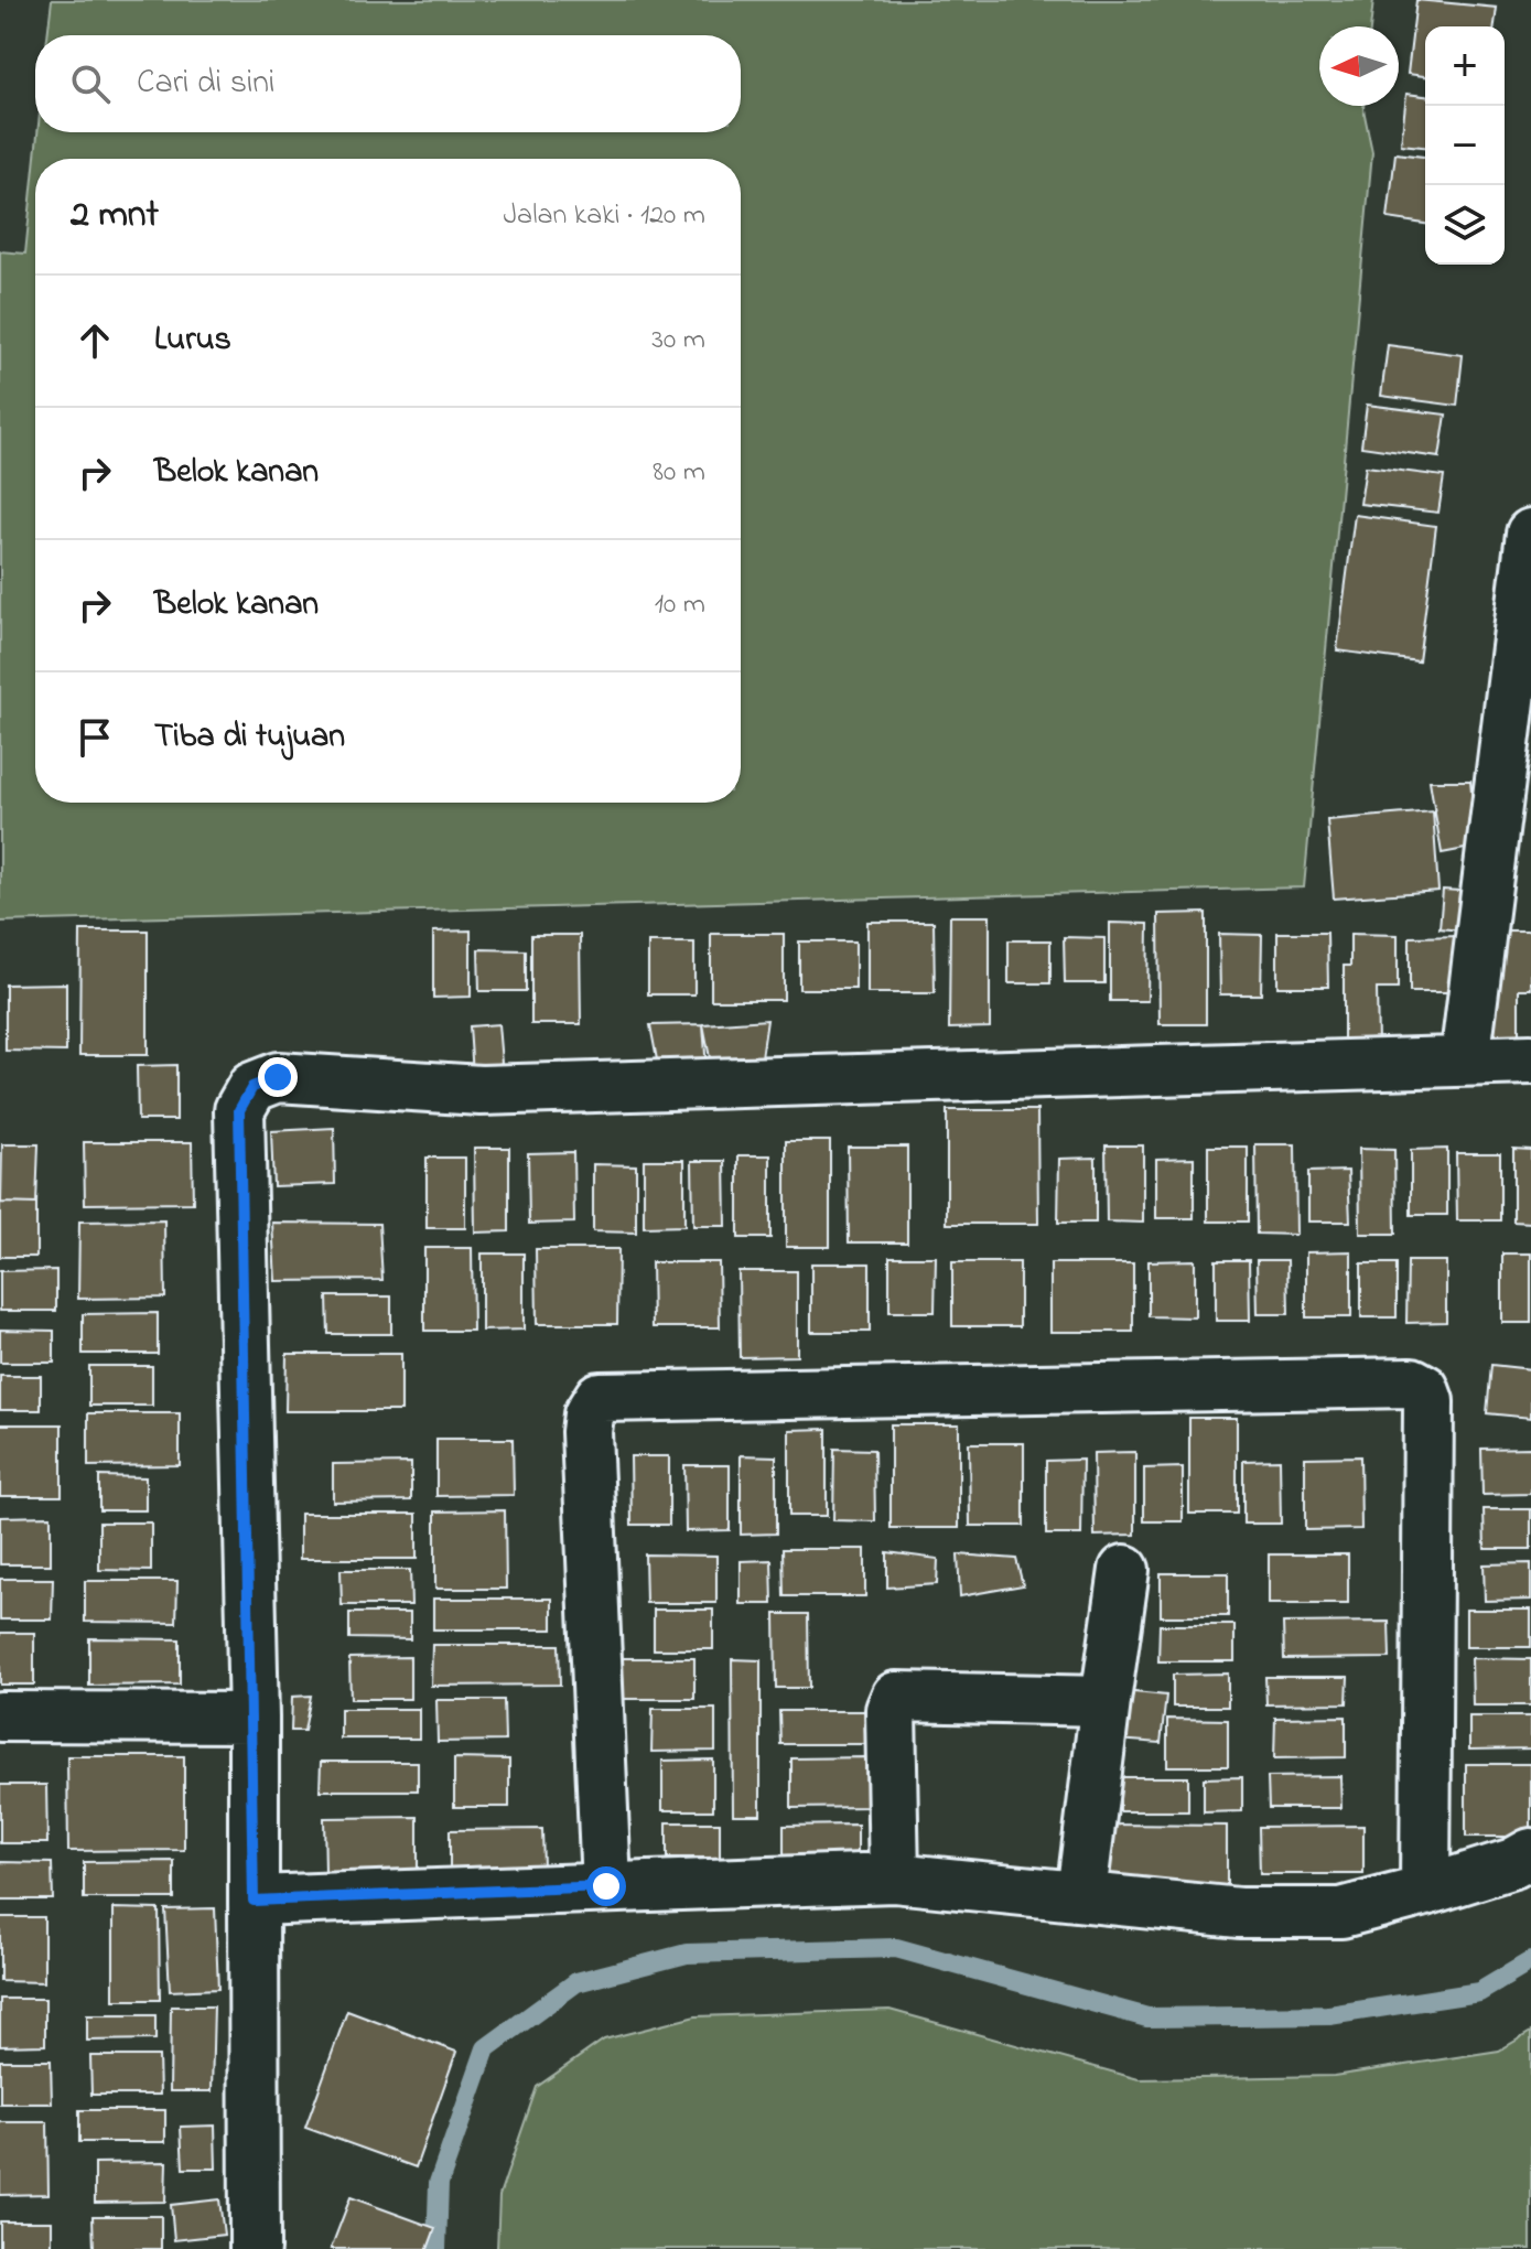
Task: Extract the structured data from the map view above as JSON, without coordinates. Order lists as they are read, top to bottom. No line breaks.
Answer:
{"north":"left","page":{"map_buttons":["+","−"],"search":"Cari di sini","heading":["2 mnt","Jalan kaki · 120 m"],"list":[["Lurus","30 m"],["Belok kanan","80 m"],["Belok kanan","10 m"],"Tiba di tujuan"]}}
